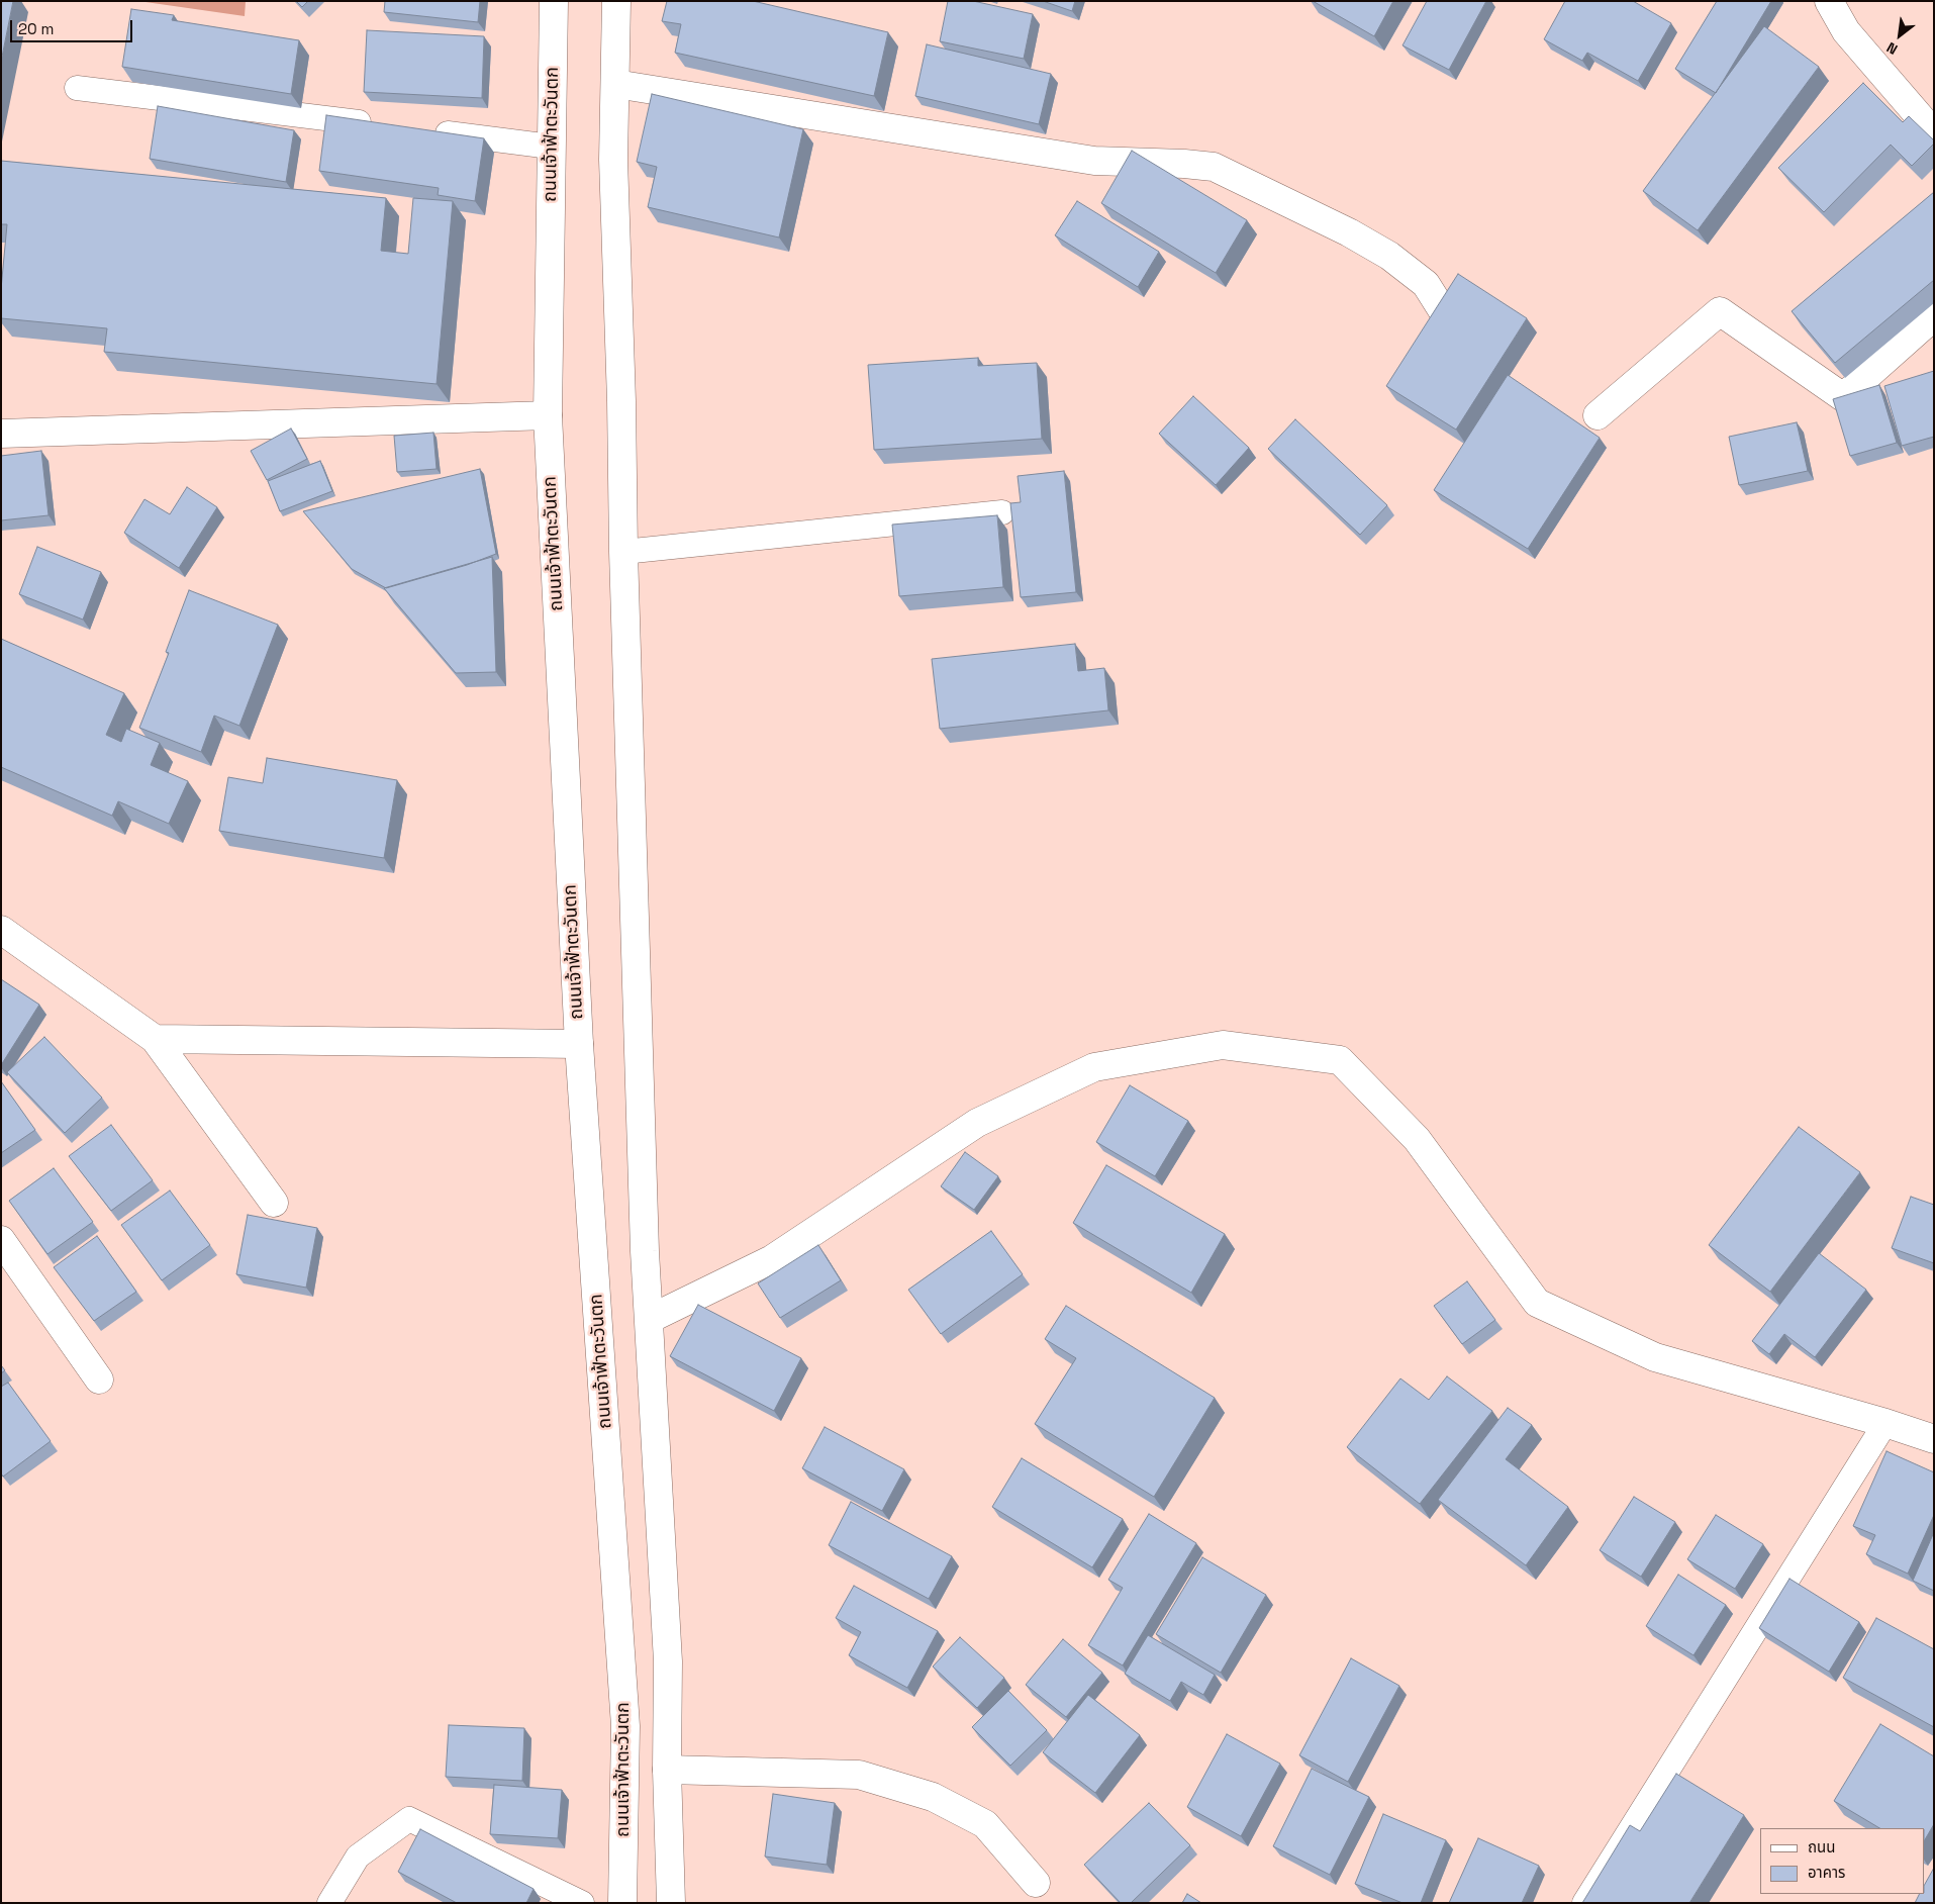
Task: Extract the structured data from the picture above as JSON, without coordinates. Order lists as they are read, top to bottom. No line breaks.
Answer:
{"streets":{"street":["ถนนเจ้าฟ้าตะวันตก"]},"legend":["ถนน","อาคาร"],"scale_bar":"20 m","north":"bottom left"}
